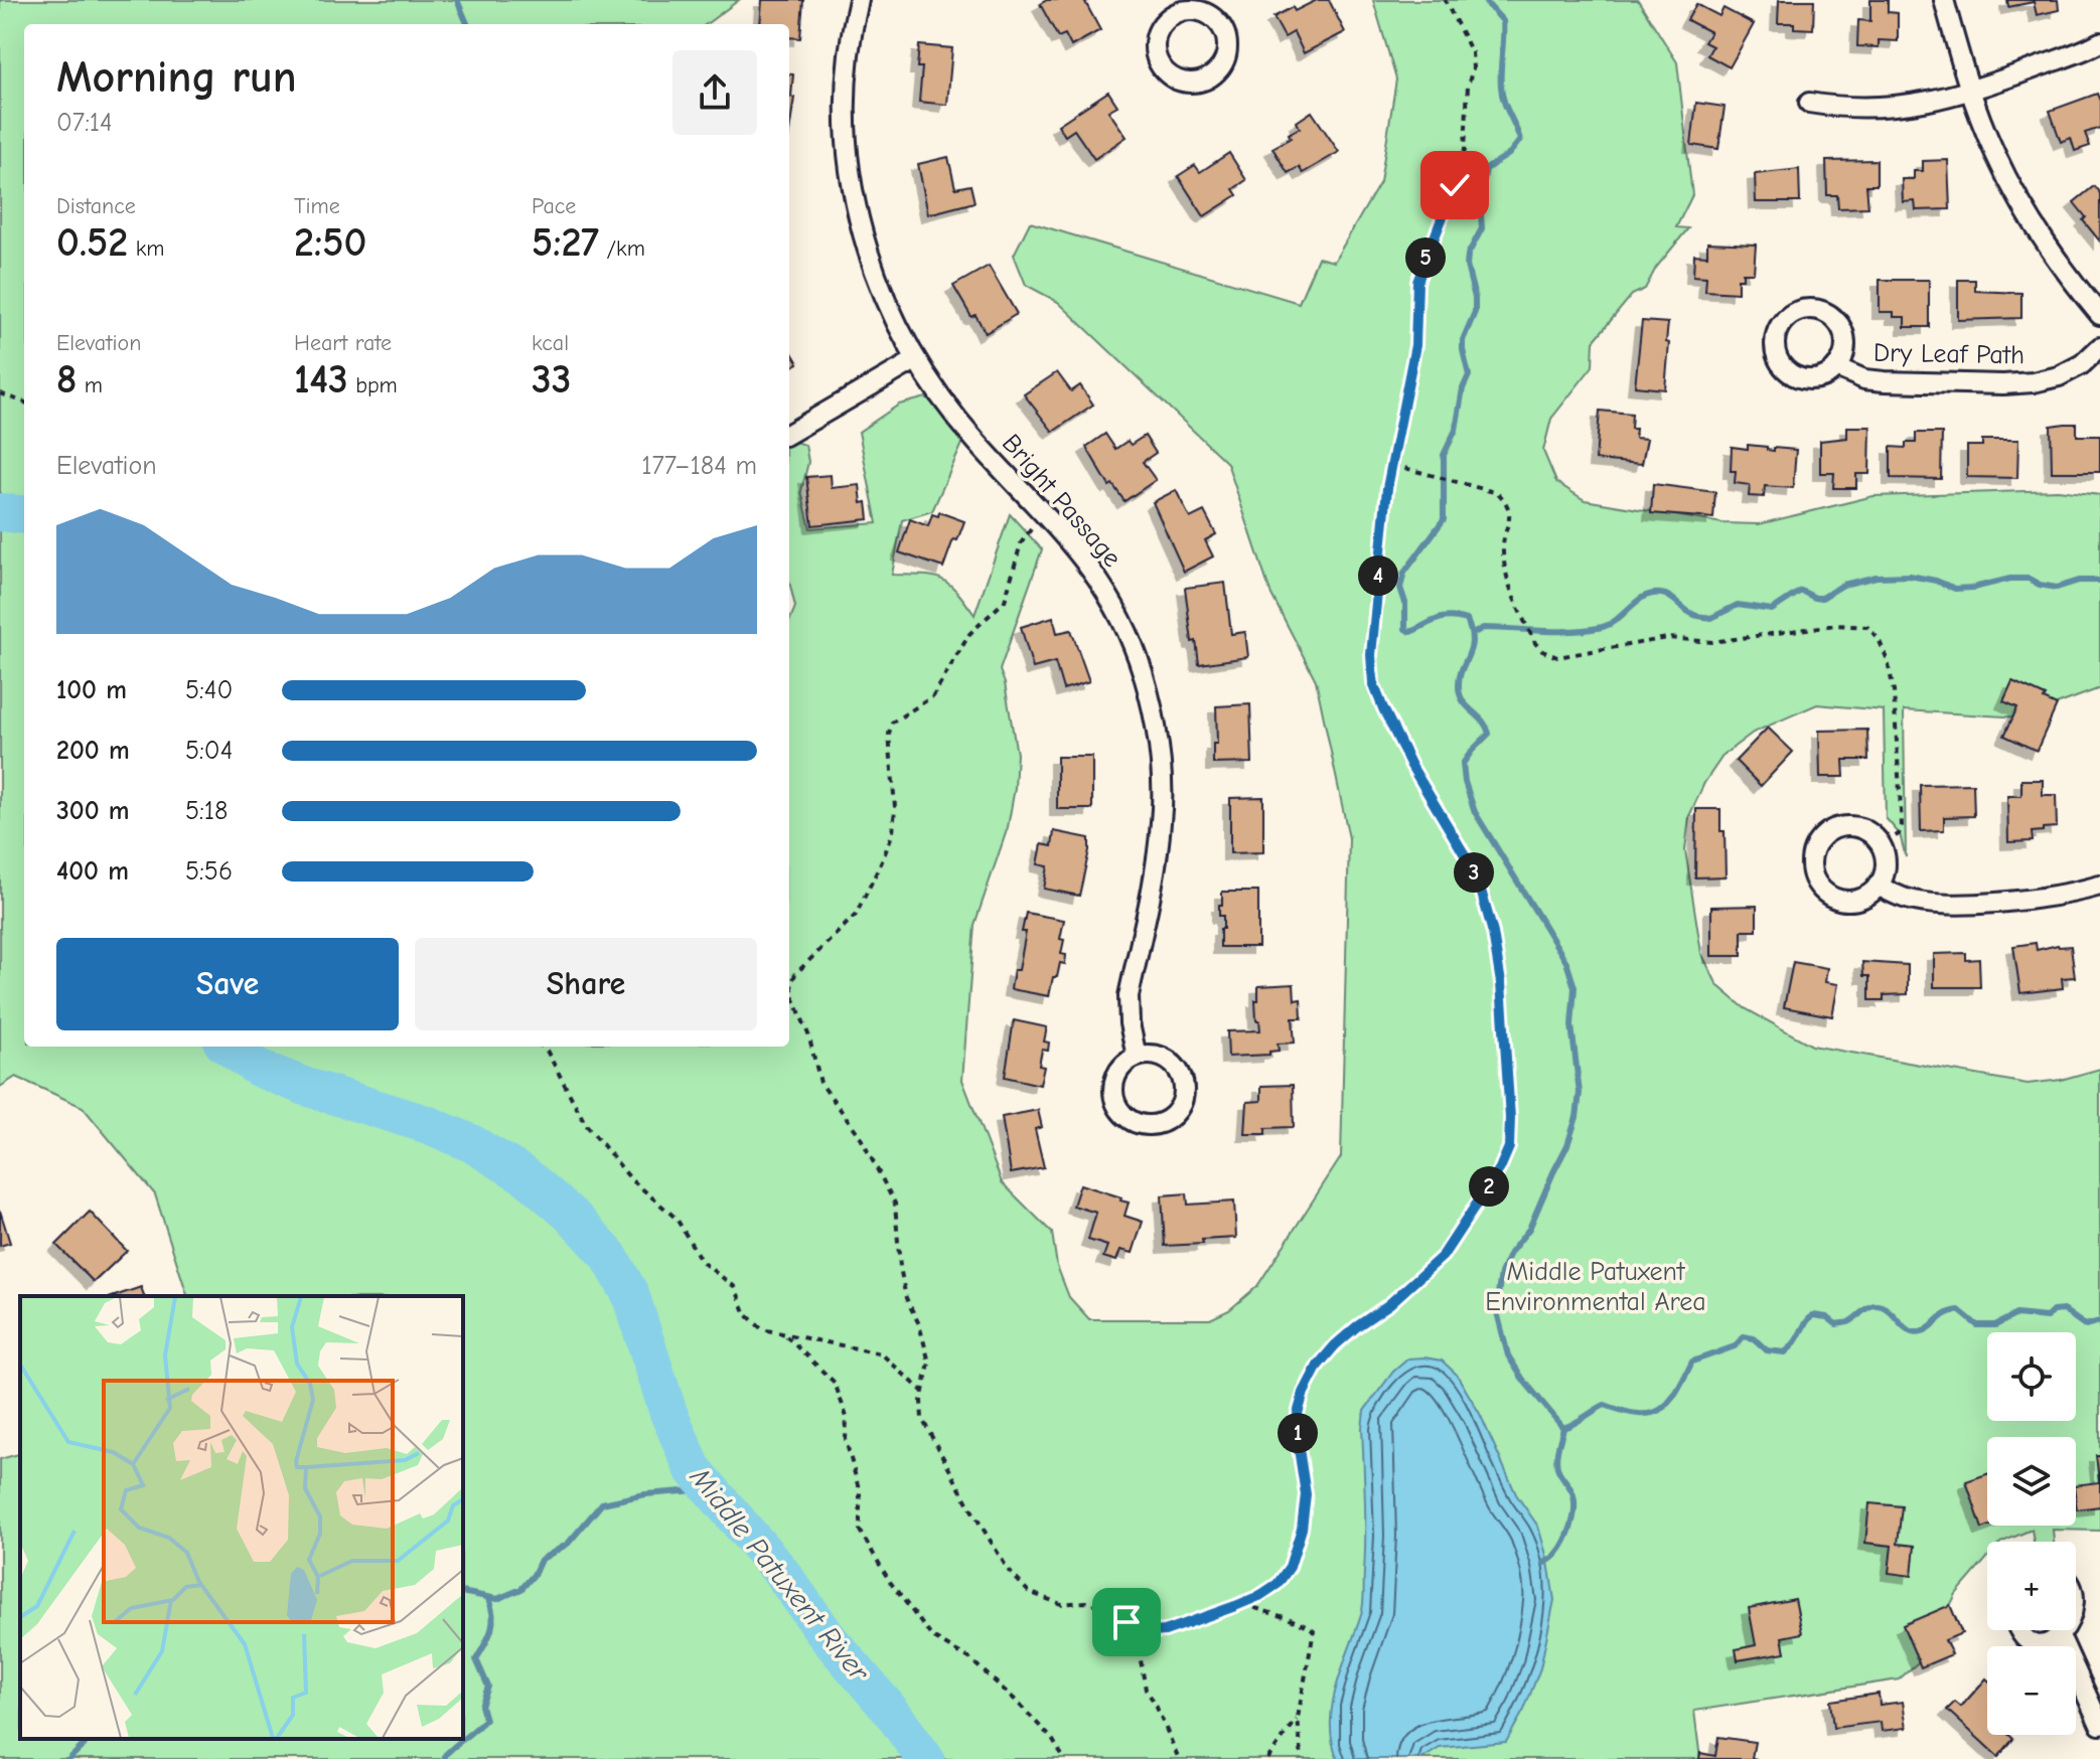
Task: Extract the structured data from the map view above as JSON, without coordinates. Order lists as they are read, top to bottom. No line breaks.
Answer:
{"streets":{"street":["Dry Leaf Path","Bright Passage"]},"water":["Middle Patuxent River"],"parks":["Middle Patuxent Environmental Area"],"page":{"heading":["Morning run","07:14"],"stats":[["Distance","0.52 km"],["Time","2:50"],["Pace","5:27 /km"],["Elevation","8 m"],["Heart rate","143 bpm"],["kcal","33"]],"pins":["5","4","3","2","1"],"chart":["Elevation","177–184 m"],"list":[{"name":"100 m","note":"5:40"},{"name":"200 m","note":"5:04"},{"name":"300 m","note":"5:18"},{"name":"400 m","note":"5:56"}],"buttons":["Save","Share"],"map_buttons":["+","−"]}}
